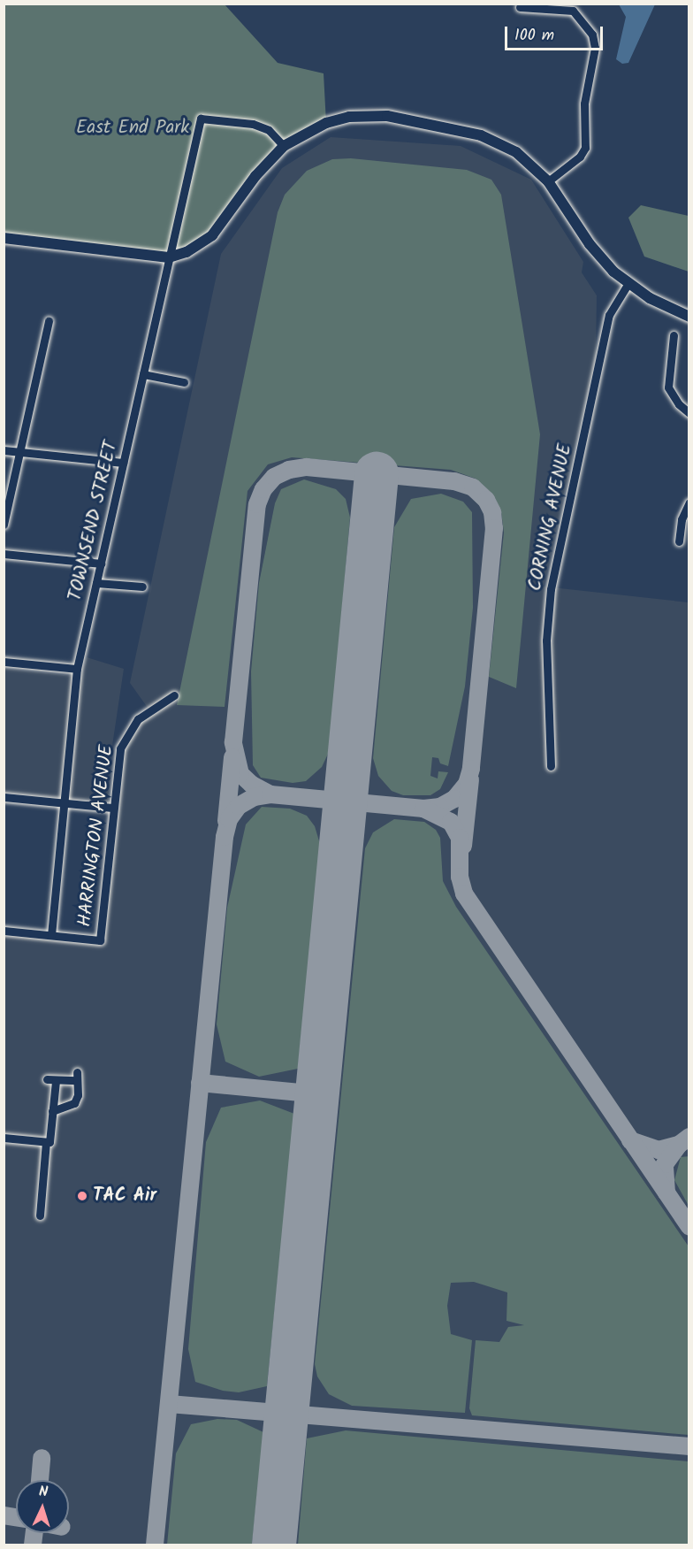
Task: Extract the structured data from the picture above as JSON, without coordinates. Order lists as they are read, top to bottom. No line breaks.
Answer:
{"streets":{"street":["CORNING AVENUE","TOWNSEND STREET","HARRINGTON AVENUE"]},"crossings":[["TOWNSEND STREET","HARRINGTON AVENUE"]],"parks":["East End Park"],"places":["TAC Air"],"scale_bar":"100 m","north":"top"}
